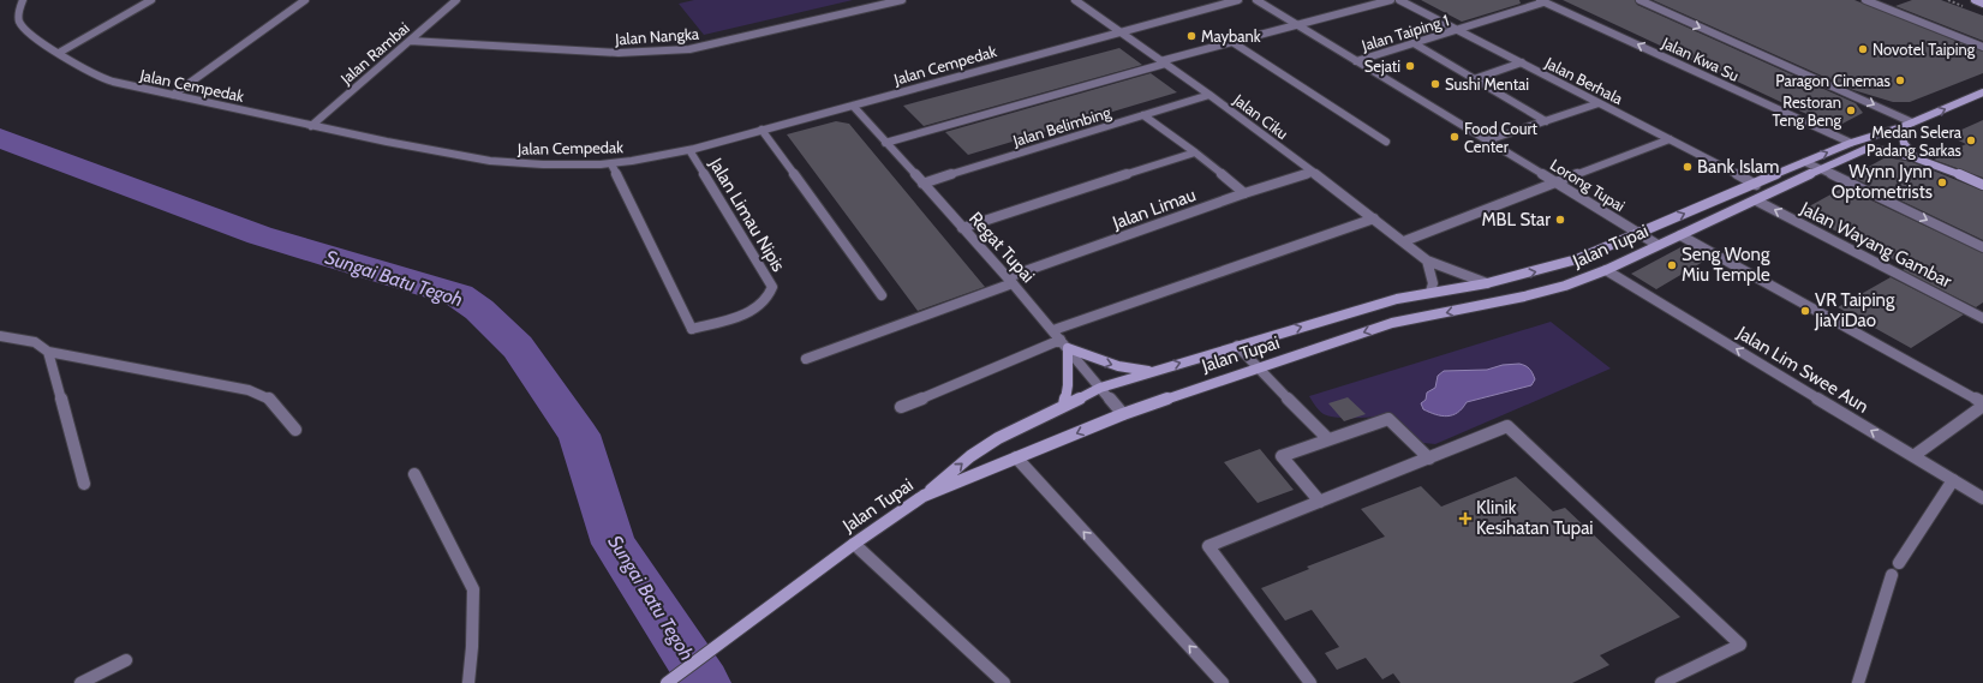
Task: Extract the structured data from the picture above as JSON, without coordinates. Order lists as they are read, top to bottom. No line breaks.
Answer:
{"streets":{"main road":["Jalan Tupai"],"street":["Jalan Taiping 1","Jalan Nangka","Jalan Rambai","Jalan Kwa Su","Jalan Cempedak","Jalan Berhala","Jalan Ciku","Jalan Belimbing","Lorong Tupai","Jalan Limau","Jalan Limau Nipis","Jalan Wayang Gambar","Regat Tupai","Jalan Lim Swee Aun"]},"crossings":[["Jalan Taiping 1","Jalan Kwa Su"],["Jalan Taiping 1","Jalan Berhala"],["Jalan Taiping 1","Lorong Tupai"],["Jalan Nangka","Jalan Rambai"],["Jalan Rambai","Jalan Cempedak"],["Jalan Kwa Su","Jalan Tupai"],["Jalan Cempedak","Jalan Ciku"],["Jalan Cempedak","Jalan Limau Nipis"],["Jalan Cempedak","Regat Tupai"],["Jalan Berhala","Jalan Tupai"],["Jalan Ciku","Jalan Belimbing"],["Jalan Ciku","Jalan Limau"],["Jalan Ciku","Jalan Tupai"],["Jalan Belimbing","Regat Tupai"],["Lorong Tupai","Jalan Tupai"],["Jalan Limau","Regat Tupai"],["Jalan Wayang Gambar","Jalan Tupai"],["Jalan Tupai","Regat Tupai"],["Jalan Tupai","Jalan Lim Swee Aun"]],"water":["Sungai Batu Tegoh"],"places":{"other":["Maybank","Novotel Taiping","Sejati","Paragon Cinemas","Sushi Mentai","Restoran Teng Beng","Food Court Center","Medan Selera Padang Sarkas","Bank Islam","Wynn Jynn Optometrists","MBL Star","Seng Wong Miu Temple","VR Taiping JiaYiDao"],"health":["Klinik Kesihatan Tupai"]}}
